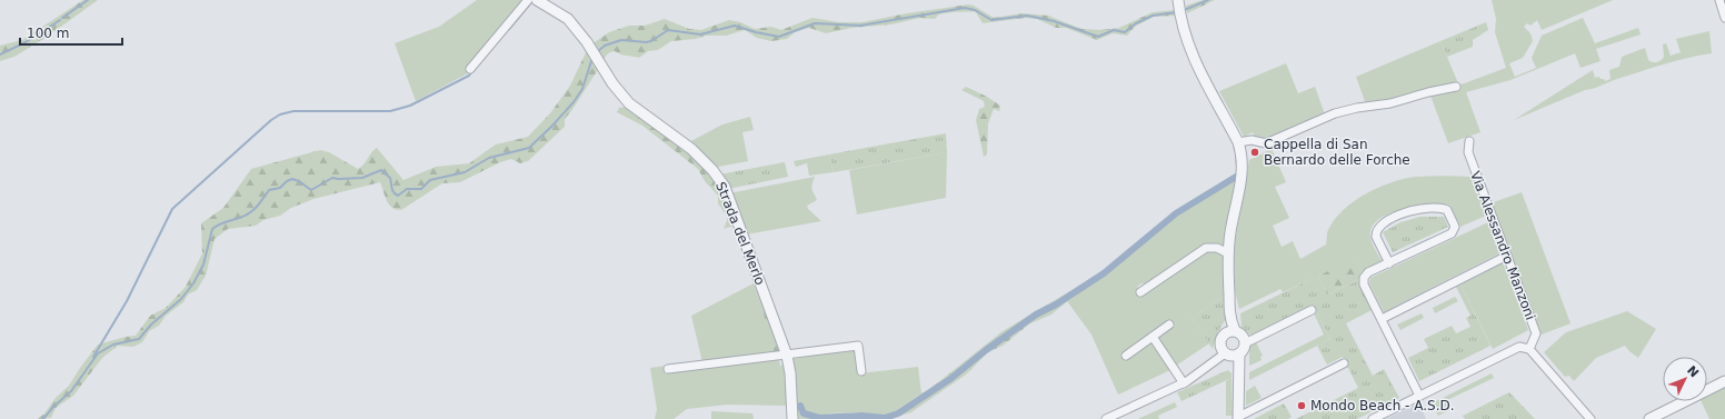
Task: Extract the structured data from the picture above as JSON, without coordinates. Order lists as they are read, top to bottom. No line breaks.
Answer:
{"streets":{"street":["Strada del Merlo","Via Alessandro Manzoni"]},"places":["Cappella di San Bernardo delle Forche","Mondo Beach - A.S.D."],"scale_bar":"100 m","north":"top right"}
